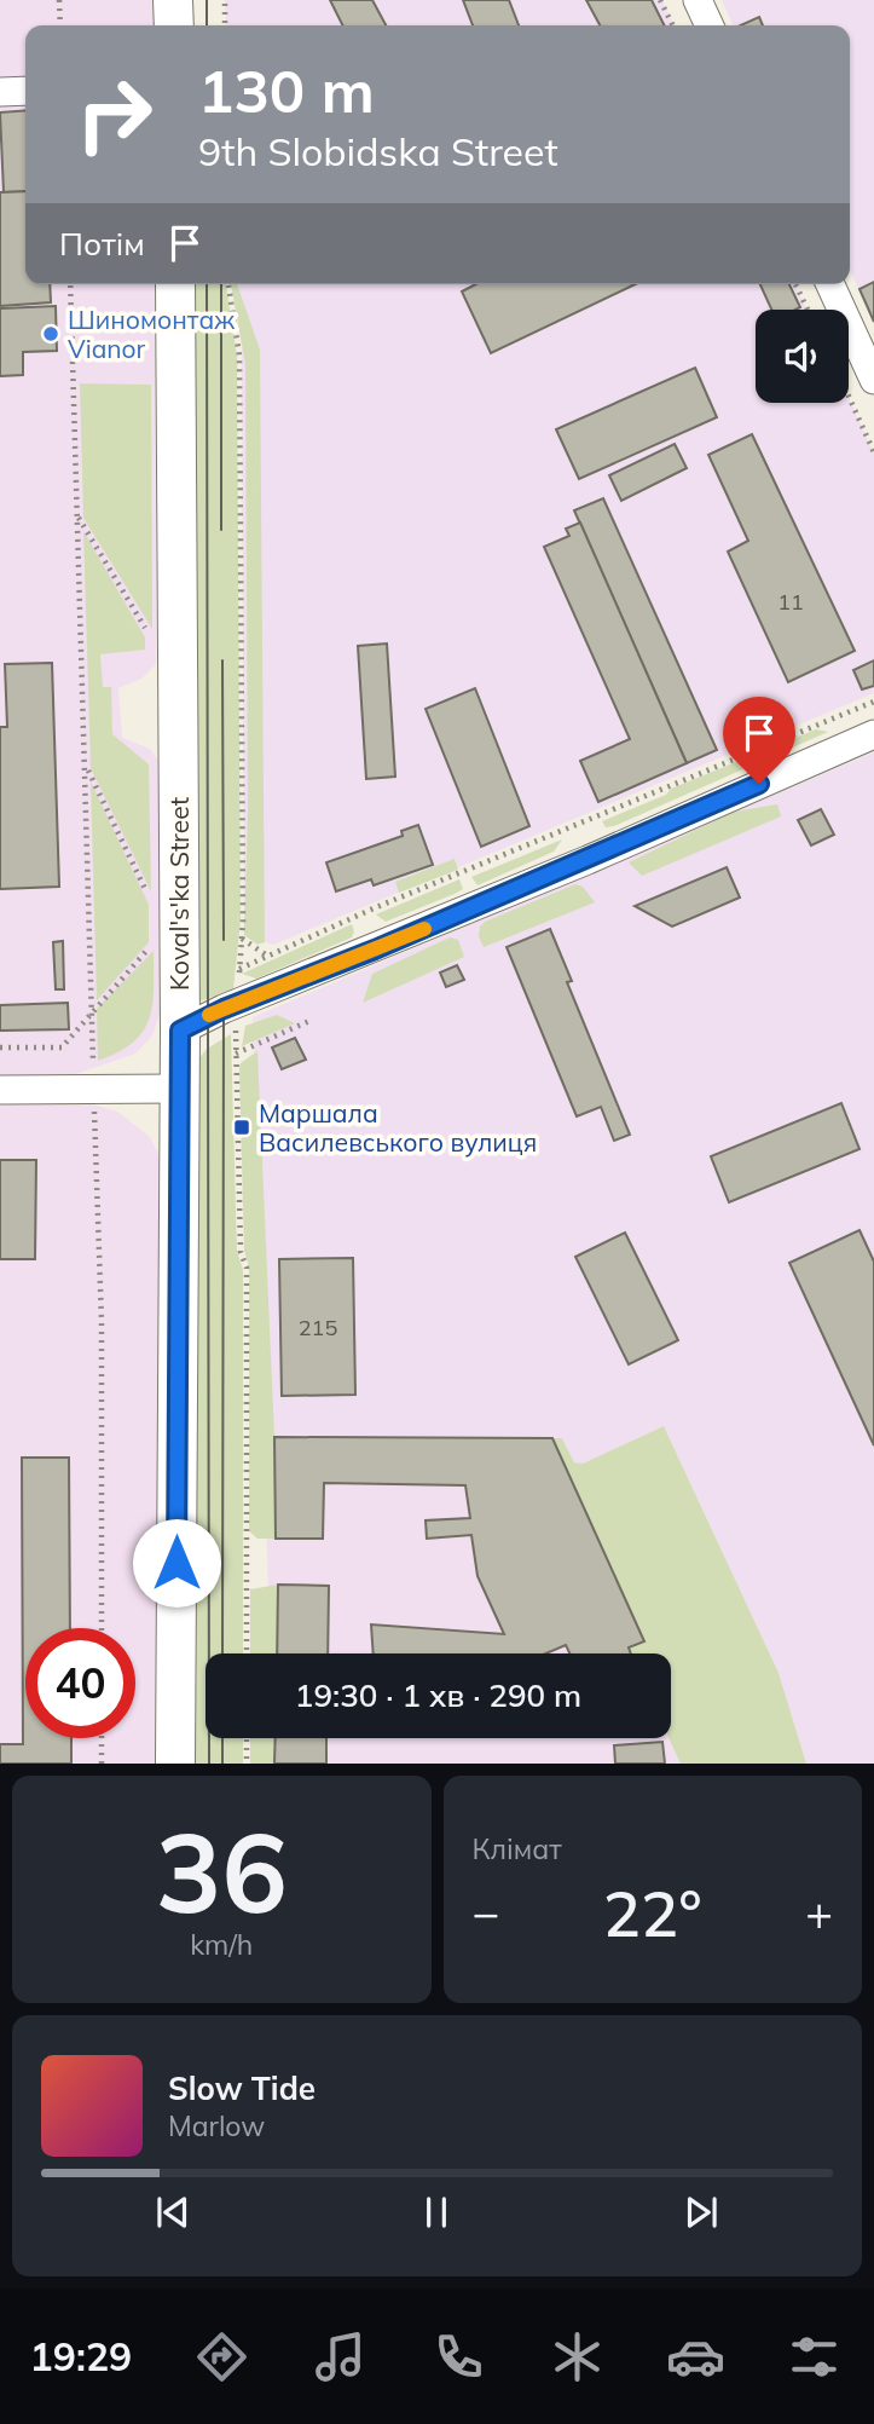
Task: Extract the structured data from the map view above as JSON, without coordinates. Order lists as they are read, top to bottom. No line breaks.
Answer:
{"streets":{"street":["Koval's'ka Street"]},"places":{"other":["Шиномонтаж Vianor"],"transit":["Маршала Василевського вулиця"]},"house_numbers":["11","215"],"page":{"turn":["130 m","9th Slobidska Street"],"then":"Потім","limit":"40","trip":"19:30 · 1 хв · 290 m","tile":[["36","km/h"],"Клімат"],"heat":["−","22°","+"],"song":["Slow Tide","Marlow"],"tabs":"19:29"}}
